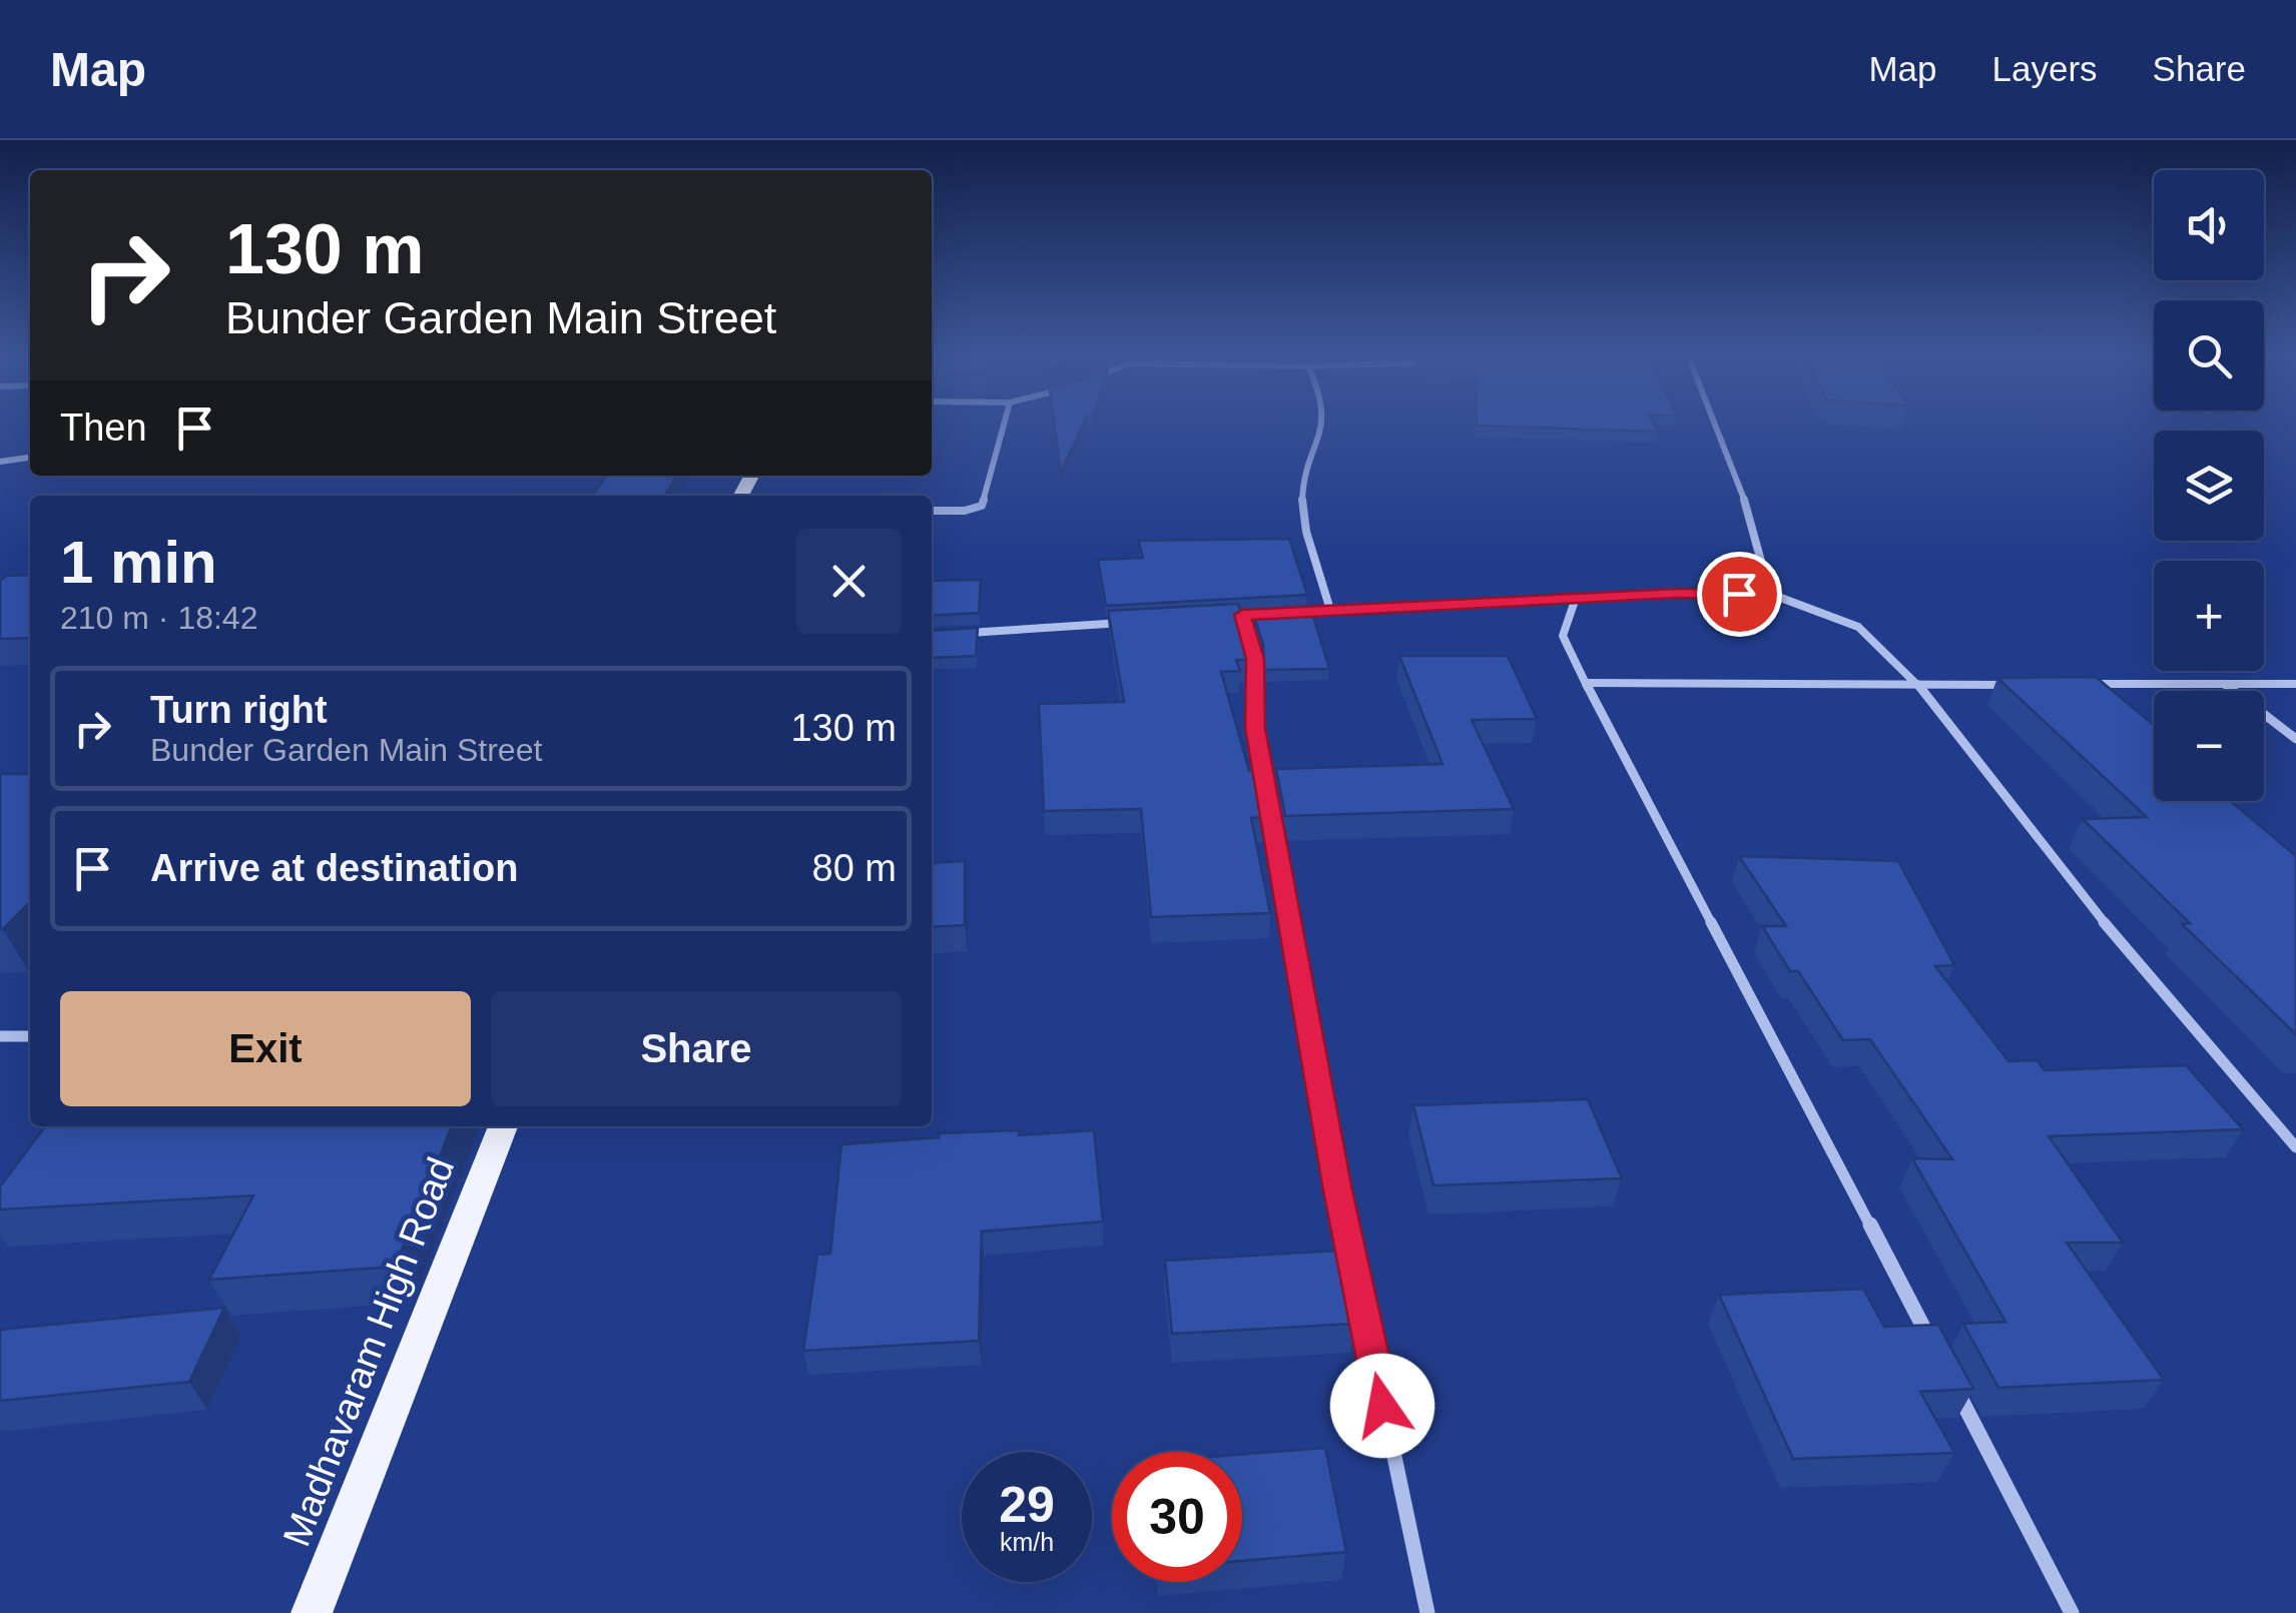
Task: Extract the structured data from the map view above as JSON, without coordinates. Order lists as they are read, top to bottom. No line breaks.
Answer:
{"streets":{"main road":["Madhavaram High Road"]},"page":{"header":"Map","nav":["Map","Layers","Share"],"map_buttons":["+","−"],"turn":["130 m","Bunder Garden Main Street"],"then":"Then","heading":["1 min","210 m · 18:42"],"list":[{"name":"Turn right","note":"Bunder Garden Main Street","value":"130 m"},{"name":"Arrive at destination","value":"80 m"}],"buttons":["Exit","Share"],"speed":"29 km/h","limit":"30"}}
